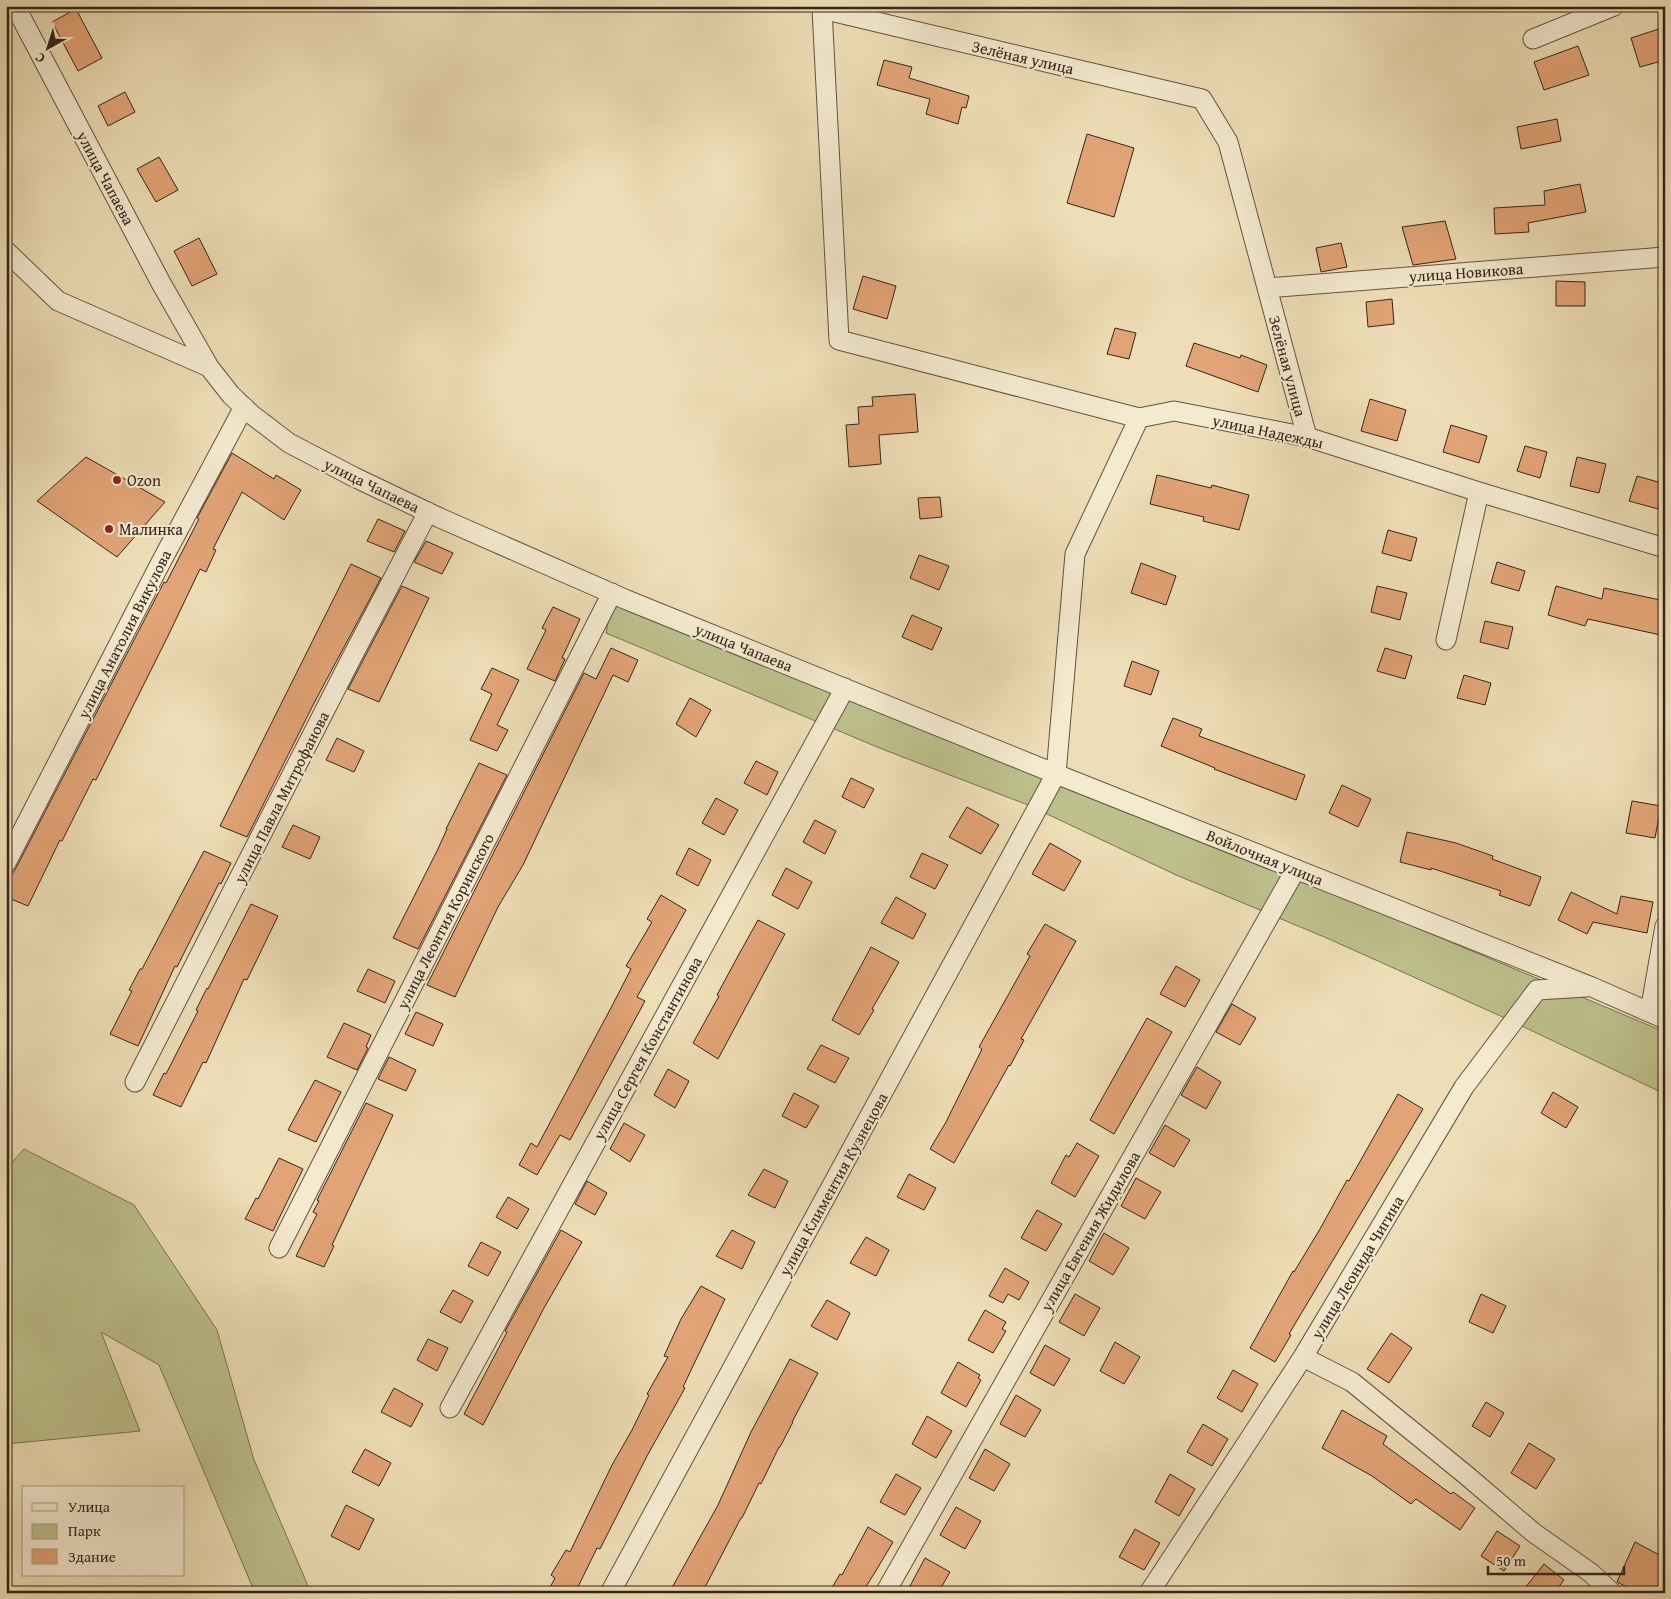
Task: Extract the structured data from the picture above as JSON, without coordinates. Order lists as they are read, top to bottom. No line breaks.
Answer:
{"streets":{"street":["Зелёная улица","улица Чапаева","улица Новикова","улица Надежды","улица Анатолия Викулова","улица Павла Митрофанова","Войлочная улица","улица Леонтия Коринского","улица Сергея Константинова","улица Климентия Кузнецова","улица Евгения Жидилова","улица Леонида Чигина"]},"crossings":[["Зелёная улица","улица Новикова"],["Зелёная улица","улица Надежды"],["улица Чапаева","улица Анатолия Викулова"],["улица Чапаева","улица Павла Митрофанова"],["улица Чапаева","Войлочная улица"],["улица Чапаева","улица Леонтия Коринского"],["улица Чапаева","улица Сергея Константинова"],["Войлочная улица","улица Климентия Кузнецова"],["Войлочная улица","улица Евгения Жидилова"],["Войлочная улица","улица Леонида Чигина"]],"places":["Ozon","Малинка"],"legend":["Улица","Парк","Здание"],"scale_bar":"50 m","north":"bottom left"}
